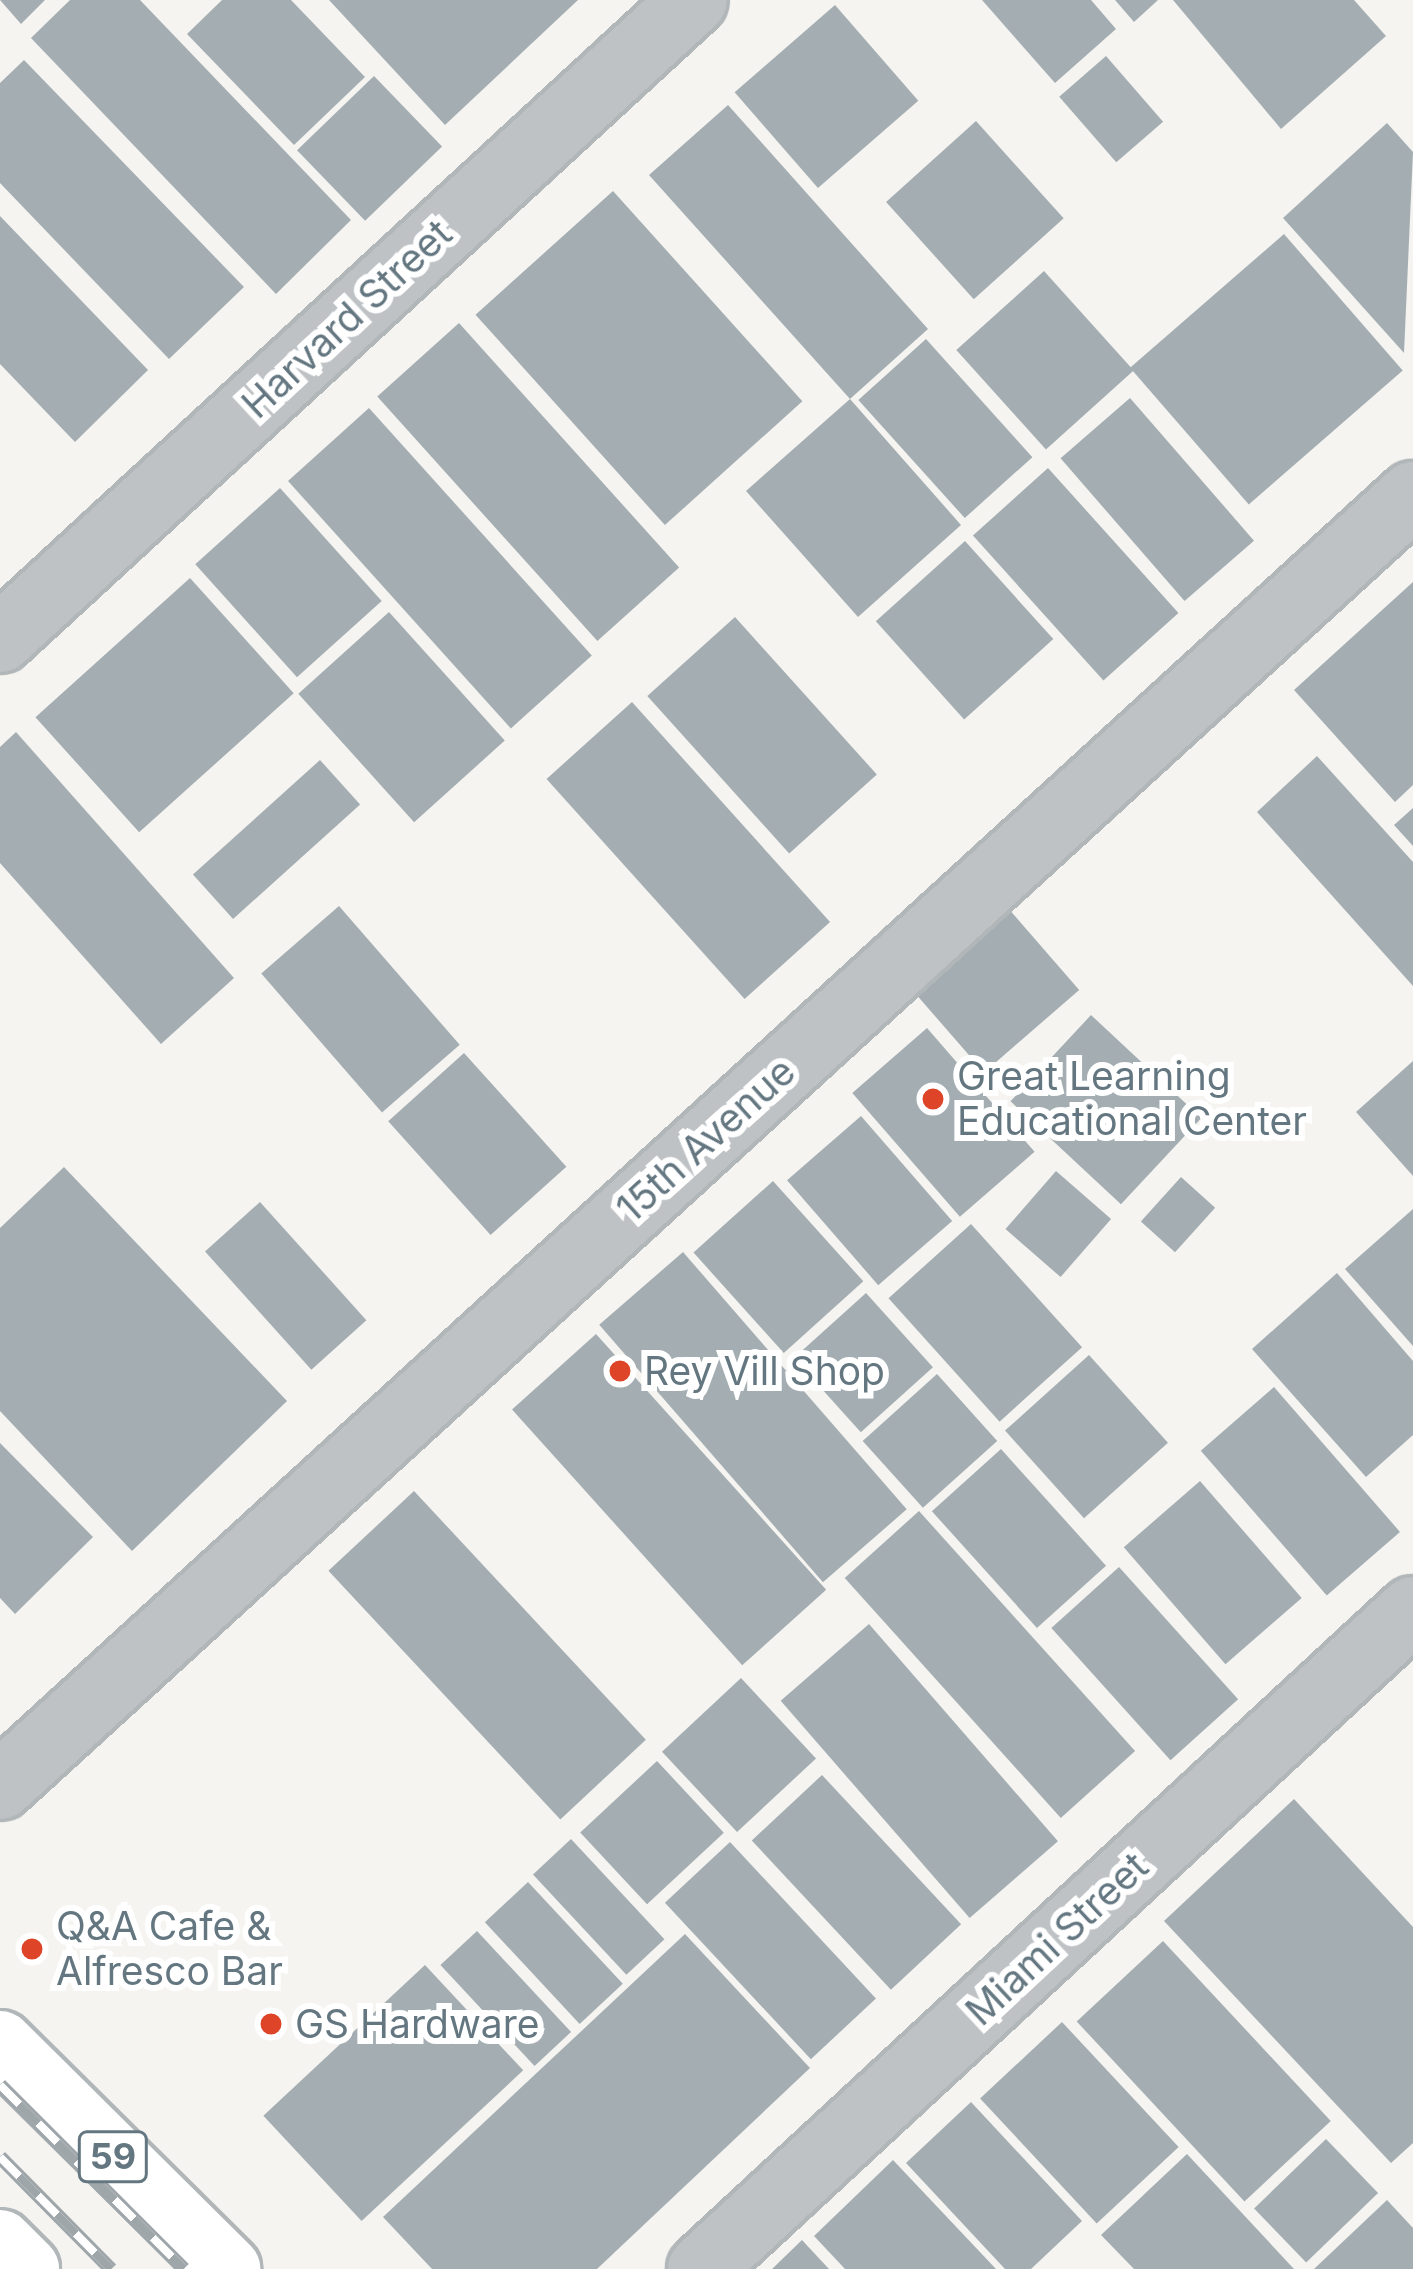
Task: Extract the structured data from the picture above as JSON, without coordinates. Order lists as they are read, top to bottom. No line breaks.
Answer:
{"streets":{"main road":["59"],"street":["Harvard Street","15th Avenue","Miami Street"]},"places":["Great Learning Educational Center","Rey Vill Shop","Q&A Cafe & Alfresco Bar","GS Hardware"]}
